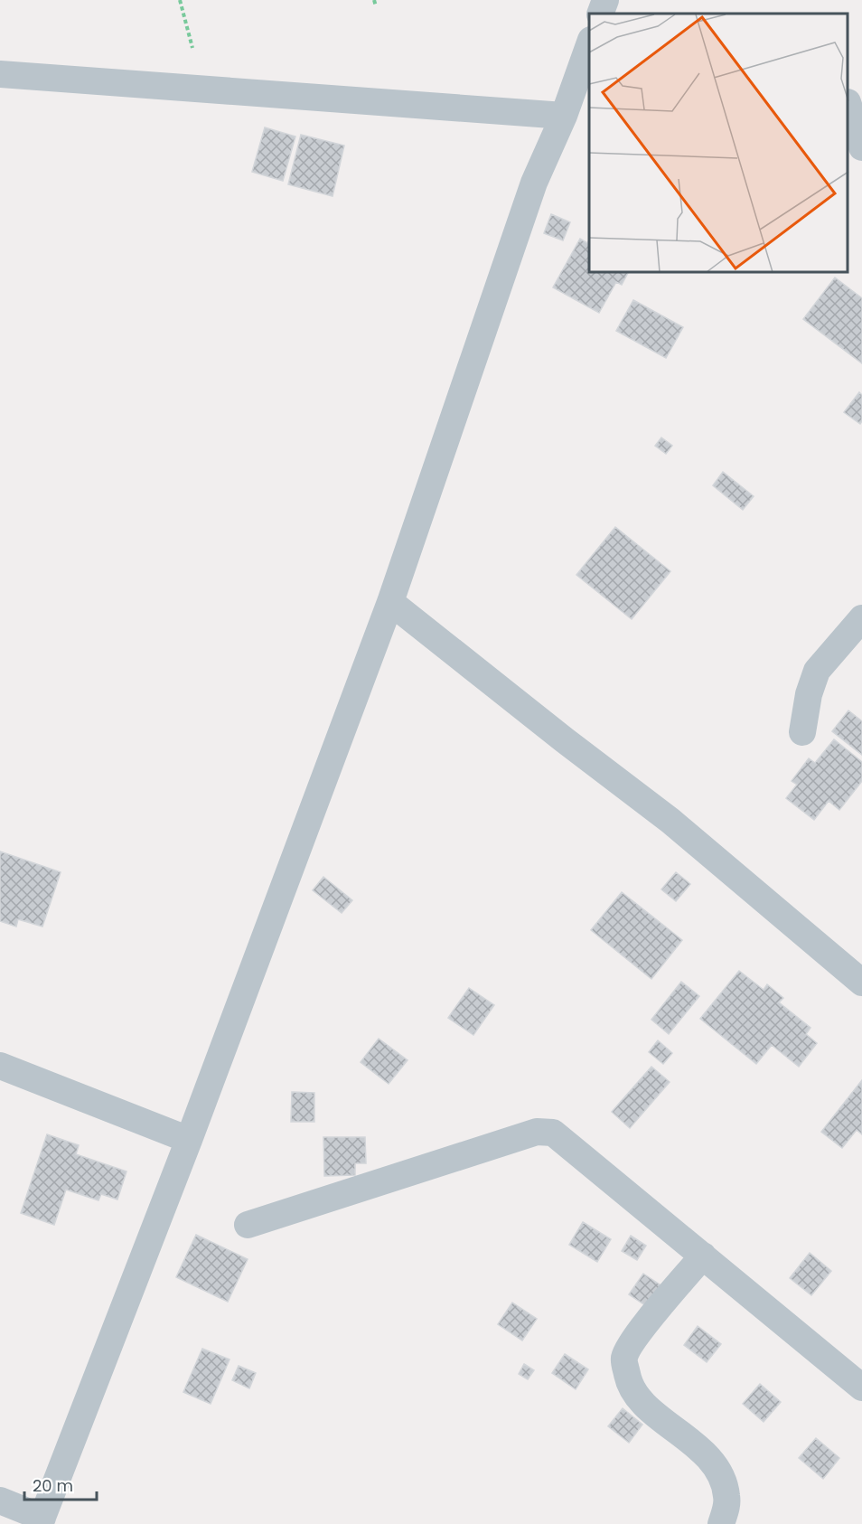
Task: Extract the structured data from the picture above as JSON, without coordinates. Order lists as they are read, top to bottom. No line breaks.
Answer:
{"scale_bar":"20 m"}
